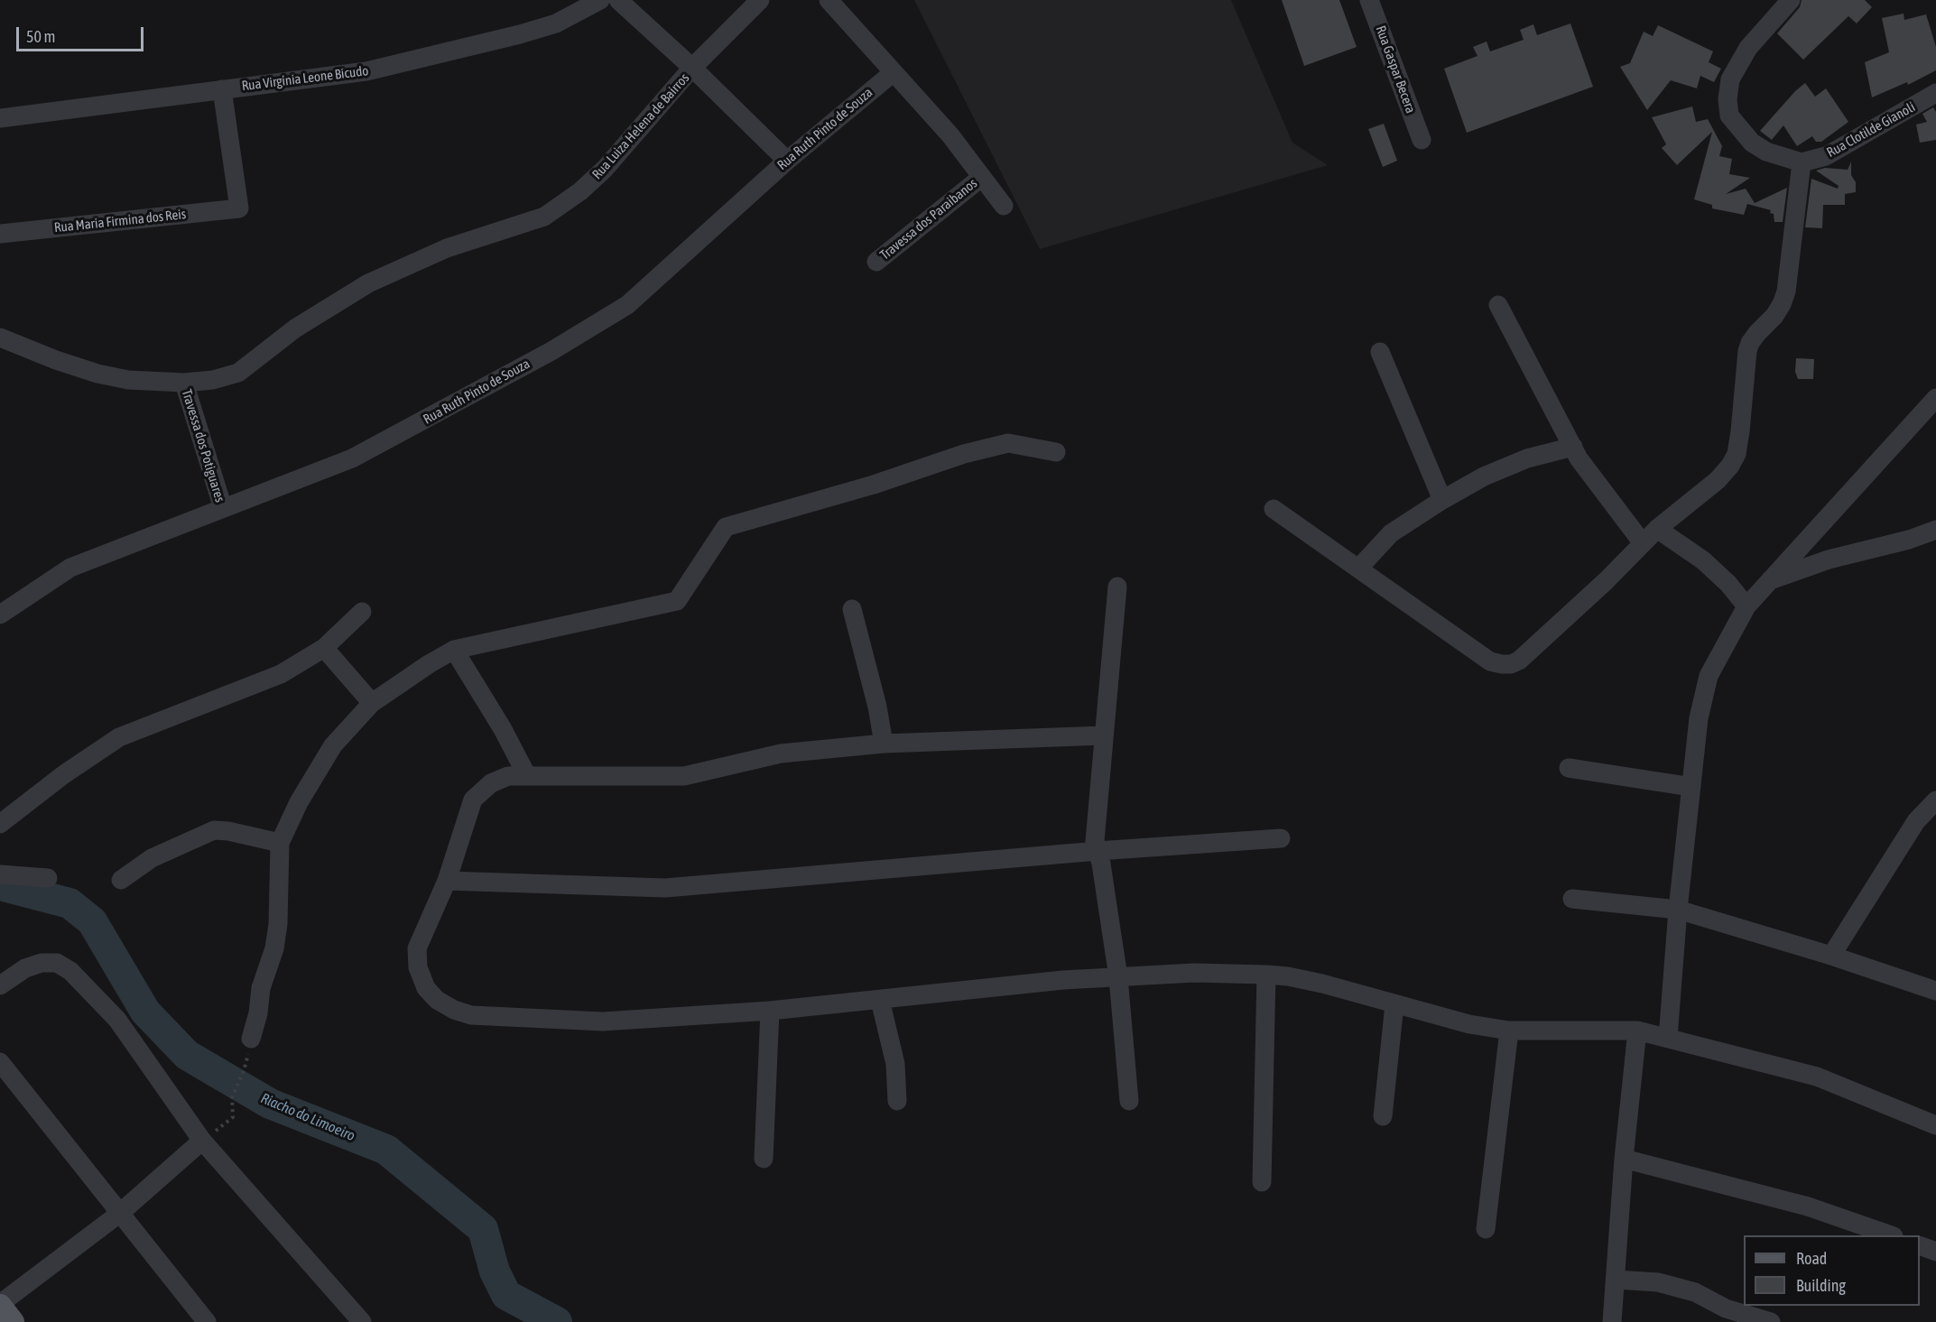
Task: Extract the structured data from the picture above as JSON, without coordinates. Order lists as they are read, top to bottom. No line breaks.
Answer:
{"streets":{"street":["Rua Gaspar Becera","Rua Virgínia Leone Bicudo","Rua Luiza Helena de Bairros","Rua Ruth Pinto de Souza","Rua Clotilde Gianoli","Travessa dos Paraibanos","Rua Maria Firmina dos Reis","Travessa dos Potiguares"]},"crossings":[["Rua Virgínia Leone Bicudo","Rua Maria Firmina dos Reis"],["Rua Luiza Helena de Bairros","Travessa dos Potiguares"],["Rua Ruth Pinto de Souza","Travessa dos Potiguares"]],"water":["Riacho do Limoeiro"],"legend":["Road","Building"],"scale_bar":"50 m"}
